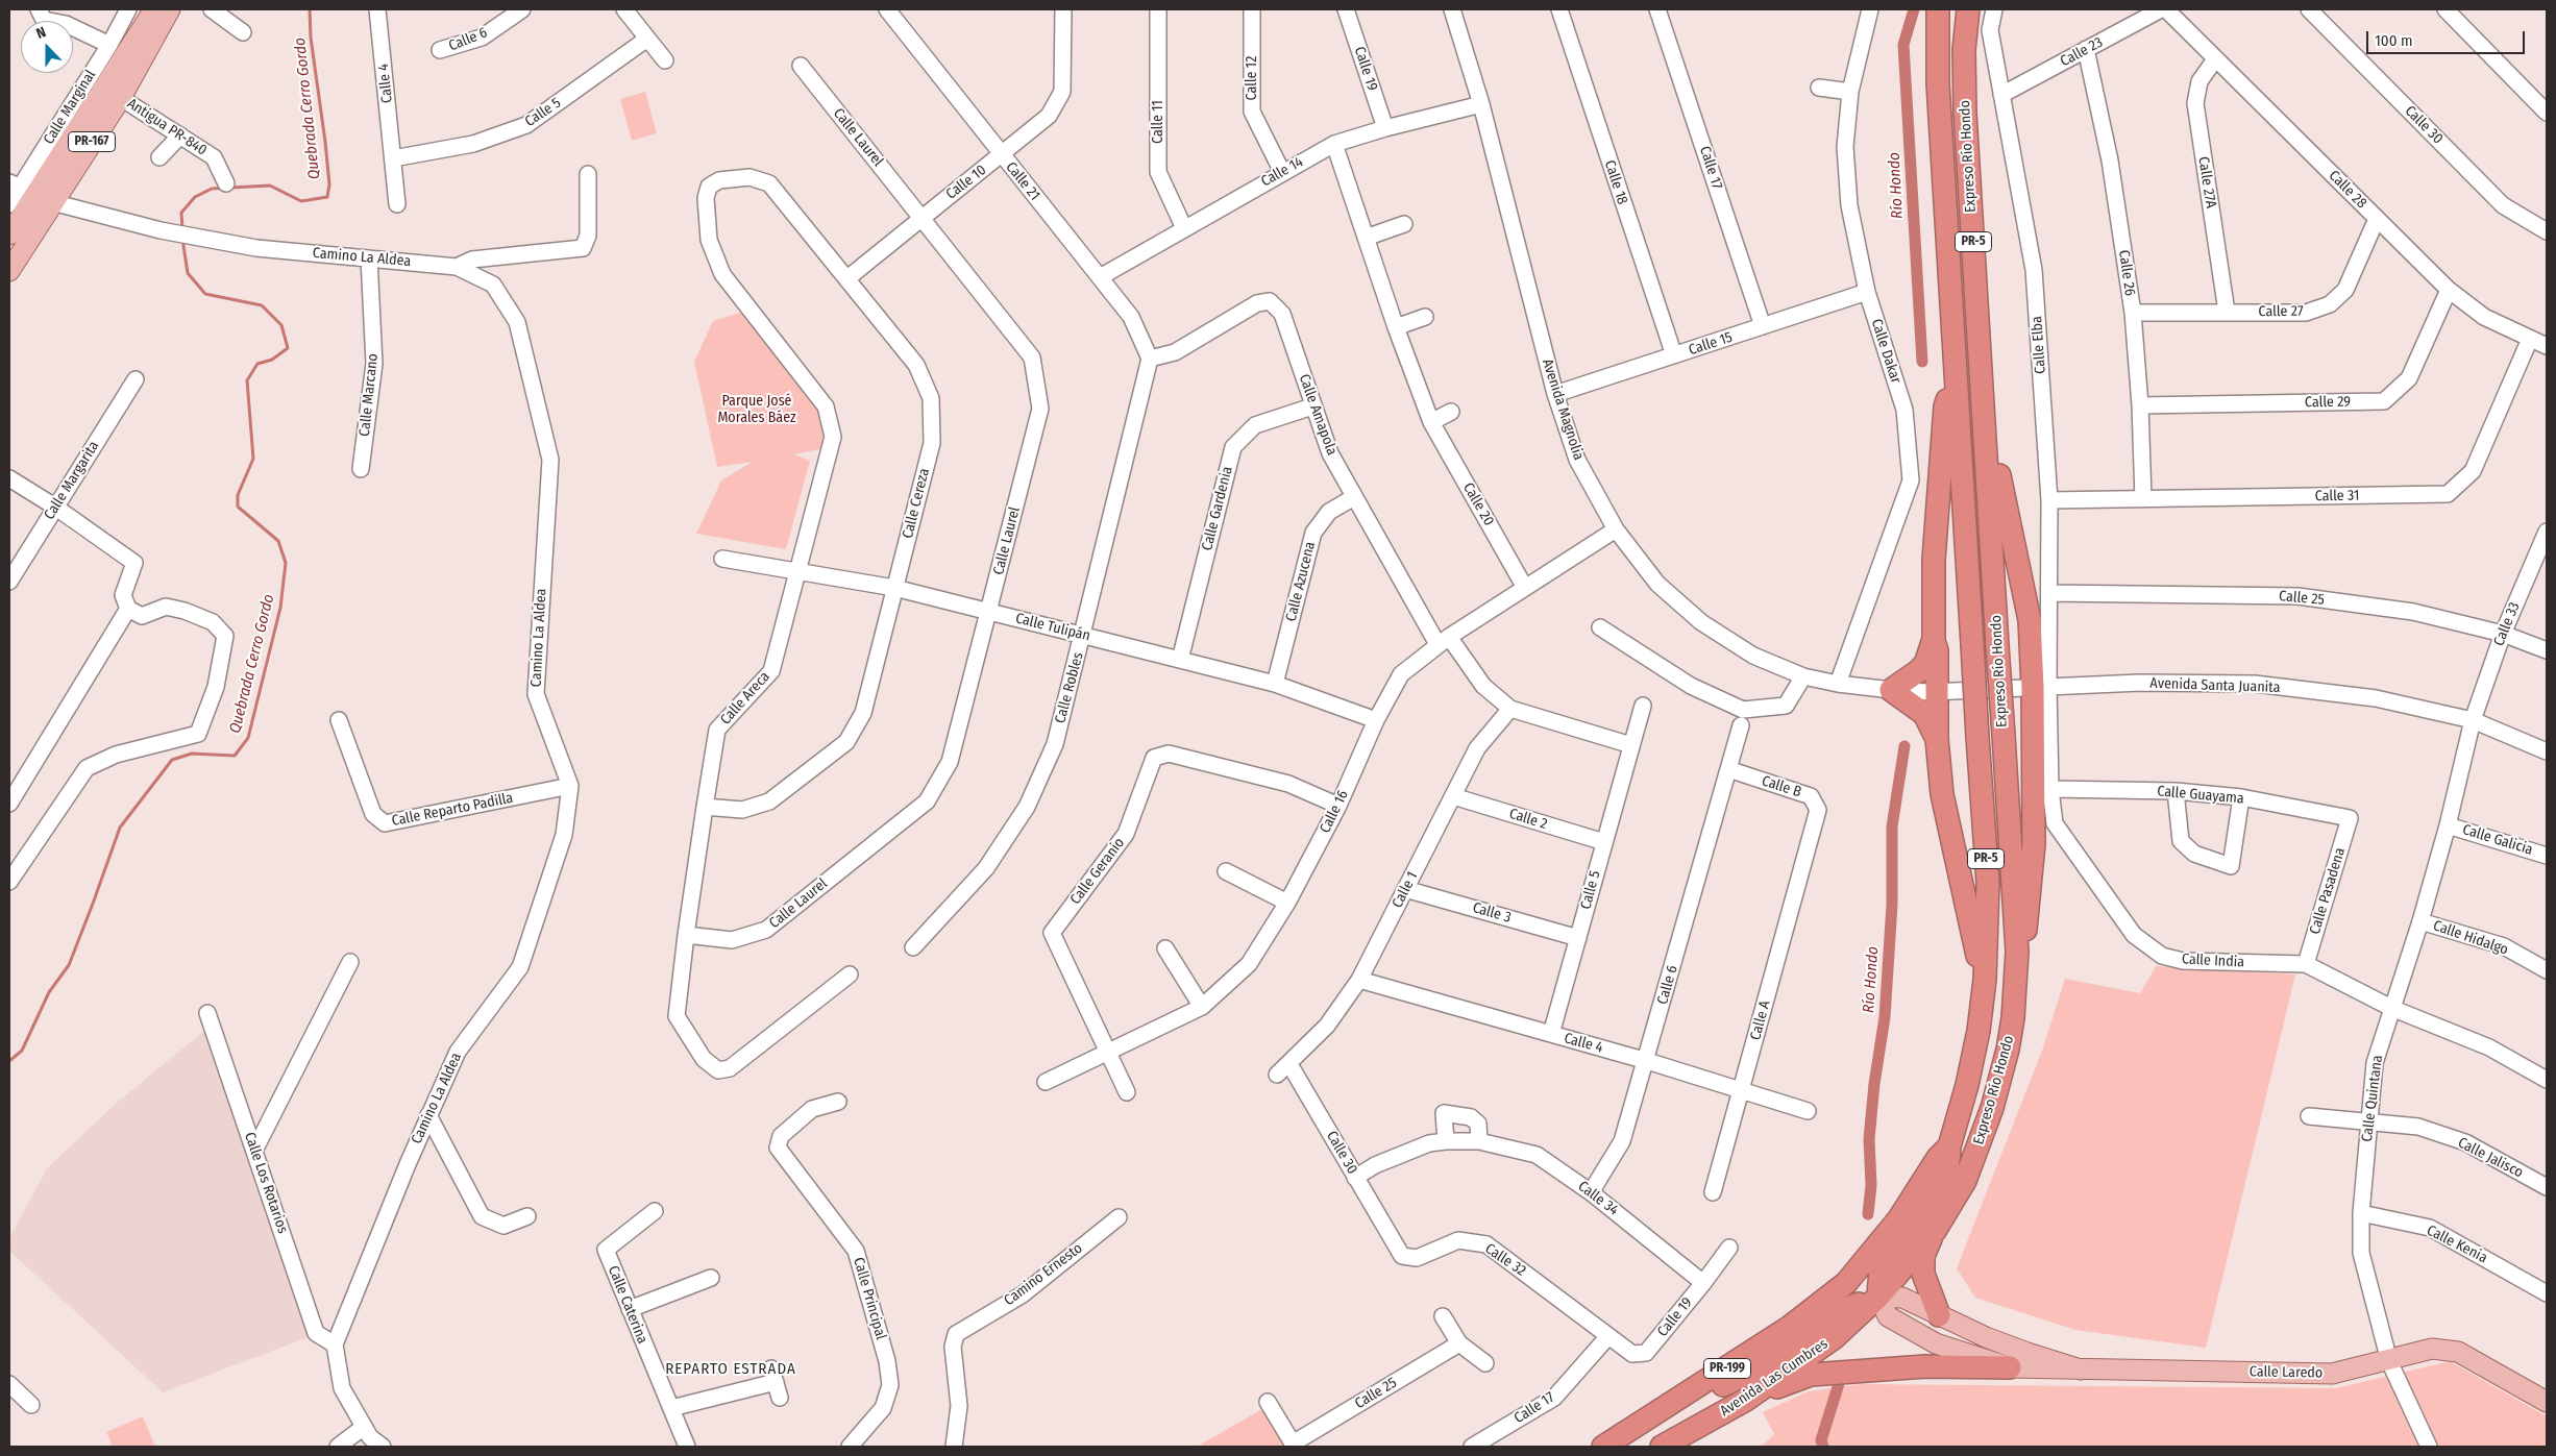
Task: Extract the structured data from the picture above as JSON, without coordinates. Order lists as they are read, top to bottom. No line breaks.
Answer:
{"streets":{"highway":["Expreso Río Hondo","PR-5","PR-199","Avenida Las Cumbres"],"main road":["PR-167","Calle Laredo"],"street":["Calle 6","Calle 23","Calle 19","Calle 12","Calle 4","Calle Marginal","Calle 5","Calle 11","Calle 30","Antigua PR-840","Calle Laurel","Calle 17","Calle 14","Calle 21","Calle 10","Calle 18","Calle 27A","Calle 28","Camino La Aldea","Calle 26","Calle 27","Calle 15","Calle Elba","Calle Dakar","Calle Marcano","Calle 29","Avenida Magnolia","Calle Amapola","Calle Margarita","Calle 31","Calle Cereza","Calle 20","Calle Gardenia","Calle Azucena","Calle 25","Calle 33","Calle Tulipán","Avenida Santa Juanita","Calle Robles","Calle Areca","Calle B","Calle Guayama","Calle Reparto Padilla","Calle 16","Calle 2","Calle Galicia","Calle Geranio","Calle 1","Calle Pasadena","Calle 3","Calle Hidalgo","Calle India","Calle A","Calle Quintana","Calle Jalisco","Calle Los Rotarios","Calle 34","Calle Kenia","Calle 32","Camino Ernesto","Calle Principal","Calle Caterina"]},"crossings":[["Calle 6","Calle 4"],["Calle 6","Calle B"],["Calle 6","Calle 34"],["Calle 23","Calle 26"],["Calle 23","Calle Elba"],["Calle 19","Calle 17"],["Calle 19","Calle 14"],["Calle 19","Calle 34"],["Calle 19","Calle 32"],["Calle 12","Calle 14"],["Calle 4","Calle 5"],["Calle 4","Calle 1"],["Calle 4","Calle A"],["Calle Marginal","PR-167"],["Calle Marginal","Camino La Aldea"],["Calle 5","Calle 2"],["Calle 5","Calle 3"],["Calle 11","Calle 14"],["Calle 30","Calle 1"],["Calle 30","Calle 34"],["Calle 30","Calle 32"],["Antigua PR-840","PR-167"],["Calle Laurel","Calle 10"],["Calle Laurel","Calle Tulipán"],["Calle Laurel","Calle Areca"],["PR-167","Camino La Aldea"],["Expreso Río Hondo","PR-199"],["Expreso Río Hondo","Avenida Las Cumbres"],["Calle 17","Calle 15"],["Calle 17","Calle 32"],["Calle 14","Calle 21"],["Calle 14","Avenida Magnolia"],["Calle 14","Calle 20"],["Calle 21","Calle 10"],["Calle 21","Calle Amapola"],["Calle 21","Calle Robles"],["Calle 10","Calle Cereza"],["Calle 18","Calle 15"],["Calle 27A","Calle 28"],["Calle 27A","Calle 27"],["Calle 28","Calle 27"],["Calle 28","Calle 29"],["Calle 28","Calle 31"],["Camino La Aldea","Calle Marcano"],["Camino La Aldea","Calle Reparto Padilla"],["Camino La Aldea","Calle Los Rotarios"],["Calle 26","Calle 27"],["Calle 26","Calle 29"],["Calle 26","Calle 31"],["Calle 15","Calle Dakar"],["Calle 15","Avenida Magnolia"],["Calle Elba","Calle 31"],["Calle Elba","Calle 25"],["Calle Elba","Avenida Santa Juanita"],["Calle Elba","Calle India"],["Calle Dakar","Avenida Magnolia"],["Avenida Magnolia","Avenida Santa Juanita"],["Avenida Magnolia","Calle 16"],["Calle Amapola","Calle Gardenia"],["Calle Amapola","Calle Azucena"],["Calle Amapola","Calle Robles"],["Calle Amapola","Calle 16"],["Calle Cereza","Calle Tulipán"],["Calle Cereza","Calle Areca"],["Calle 20","Calle 16"],["Calle Gardenia","Calle Tulipán"],["Calle Azucena","Calle Tulipán"],["Calle 25","Calle 33"],["Calle 33","Avenida Santa Juanita"],["Calle 33","Calle Quintana"],["Calle Tulipán","Calle Robles"],["Calle Tulipán","Calle Areca"],["Calle Tulipán","Calle 16"],["Avenida Santa Juanita","Calle India"],["Avenida Santa Juanita","Calle Quintana"],["Calle B","Calle A"],["Calle Guayama","Calle Pasadena"],["Calle Guayama","Calle India"],["Calle 16","Calle Geranio"],["Calle 2","Calle 1"],["Calle Galicia","Calle Quintana"],["Calle 1","Calle 3"],["Calle Pasadena","Calle India"],["Calle Hidalgo","Calle Quintana"],["Calle India","Calle Quintana"],["Calle Quintana","Calle Jalisco"],["Calle Quintana","Calle Kenia"],["Calle Quintana","Calle Laredo"]],"districts":["REPARTO ESTRADA"],"water":["Quebrada Cerro Gordo","Río Hondo"],"parks":["Parque José Morales Báez"],"scale_bar":"100 m","north":"top"}
